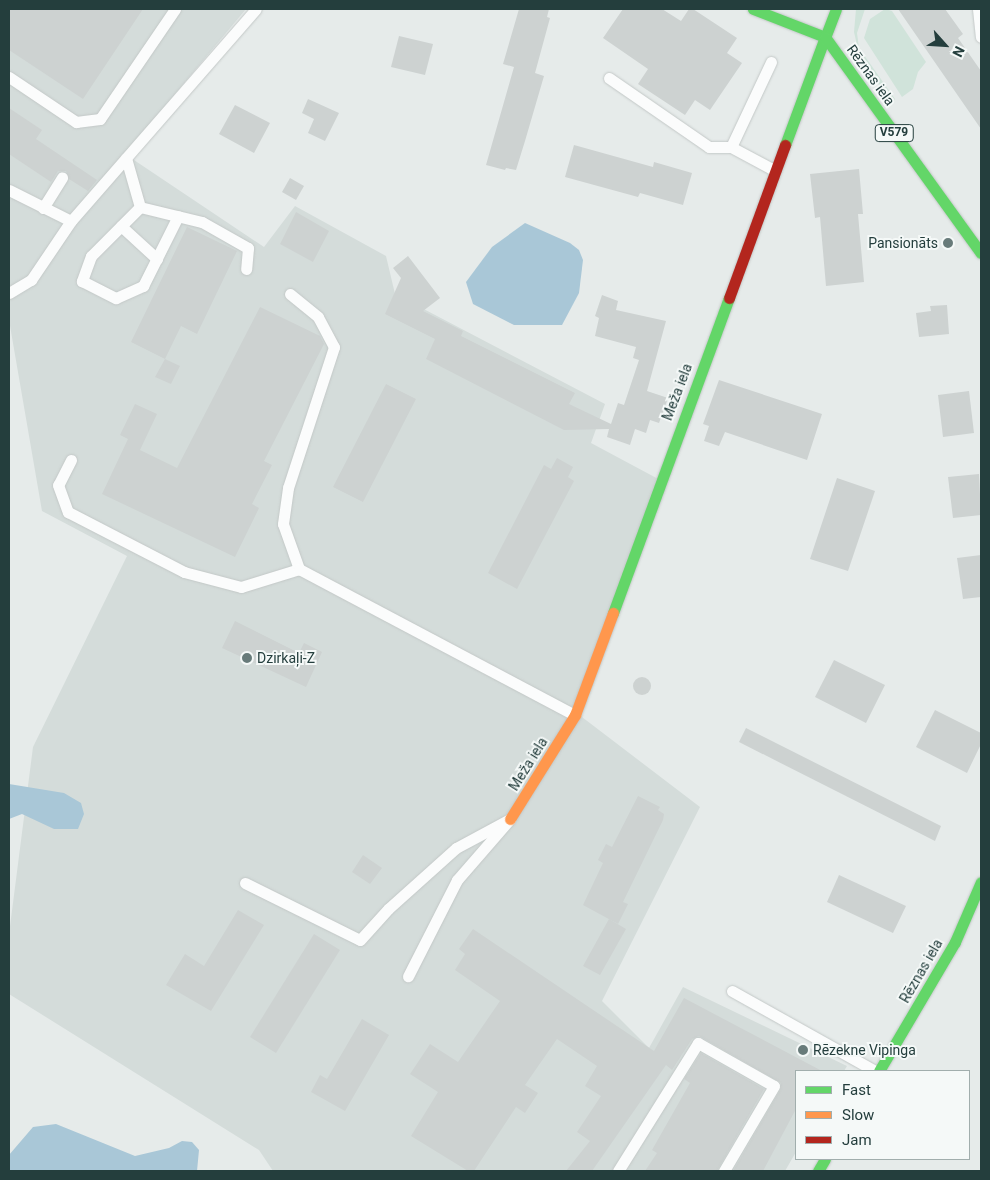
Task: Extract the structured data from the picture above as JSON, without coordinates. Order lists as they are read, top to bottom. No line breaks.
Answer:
{"streets":{"street":["Rēznas iela","V579","Meža iela"]},"crossings":[["Rēznas iela","Meža iela"]],"places":["Pansionāts","Dzirkaļi-Z","Rēzekne Vipinga"],"legend":["Fast","Slow","Jam"],"north":"bottom right"}
